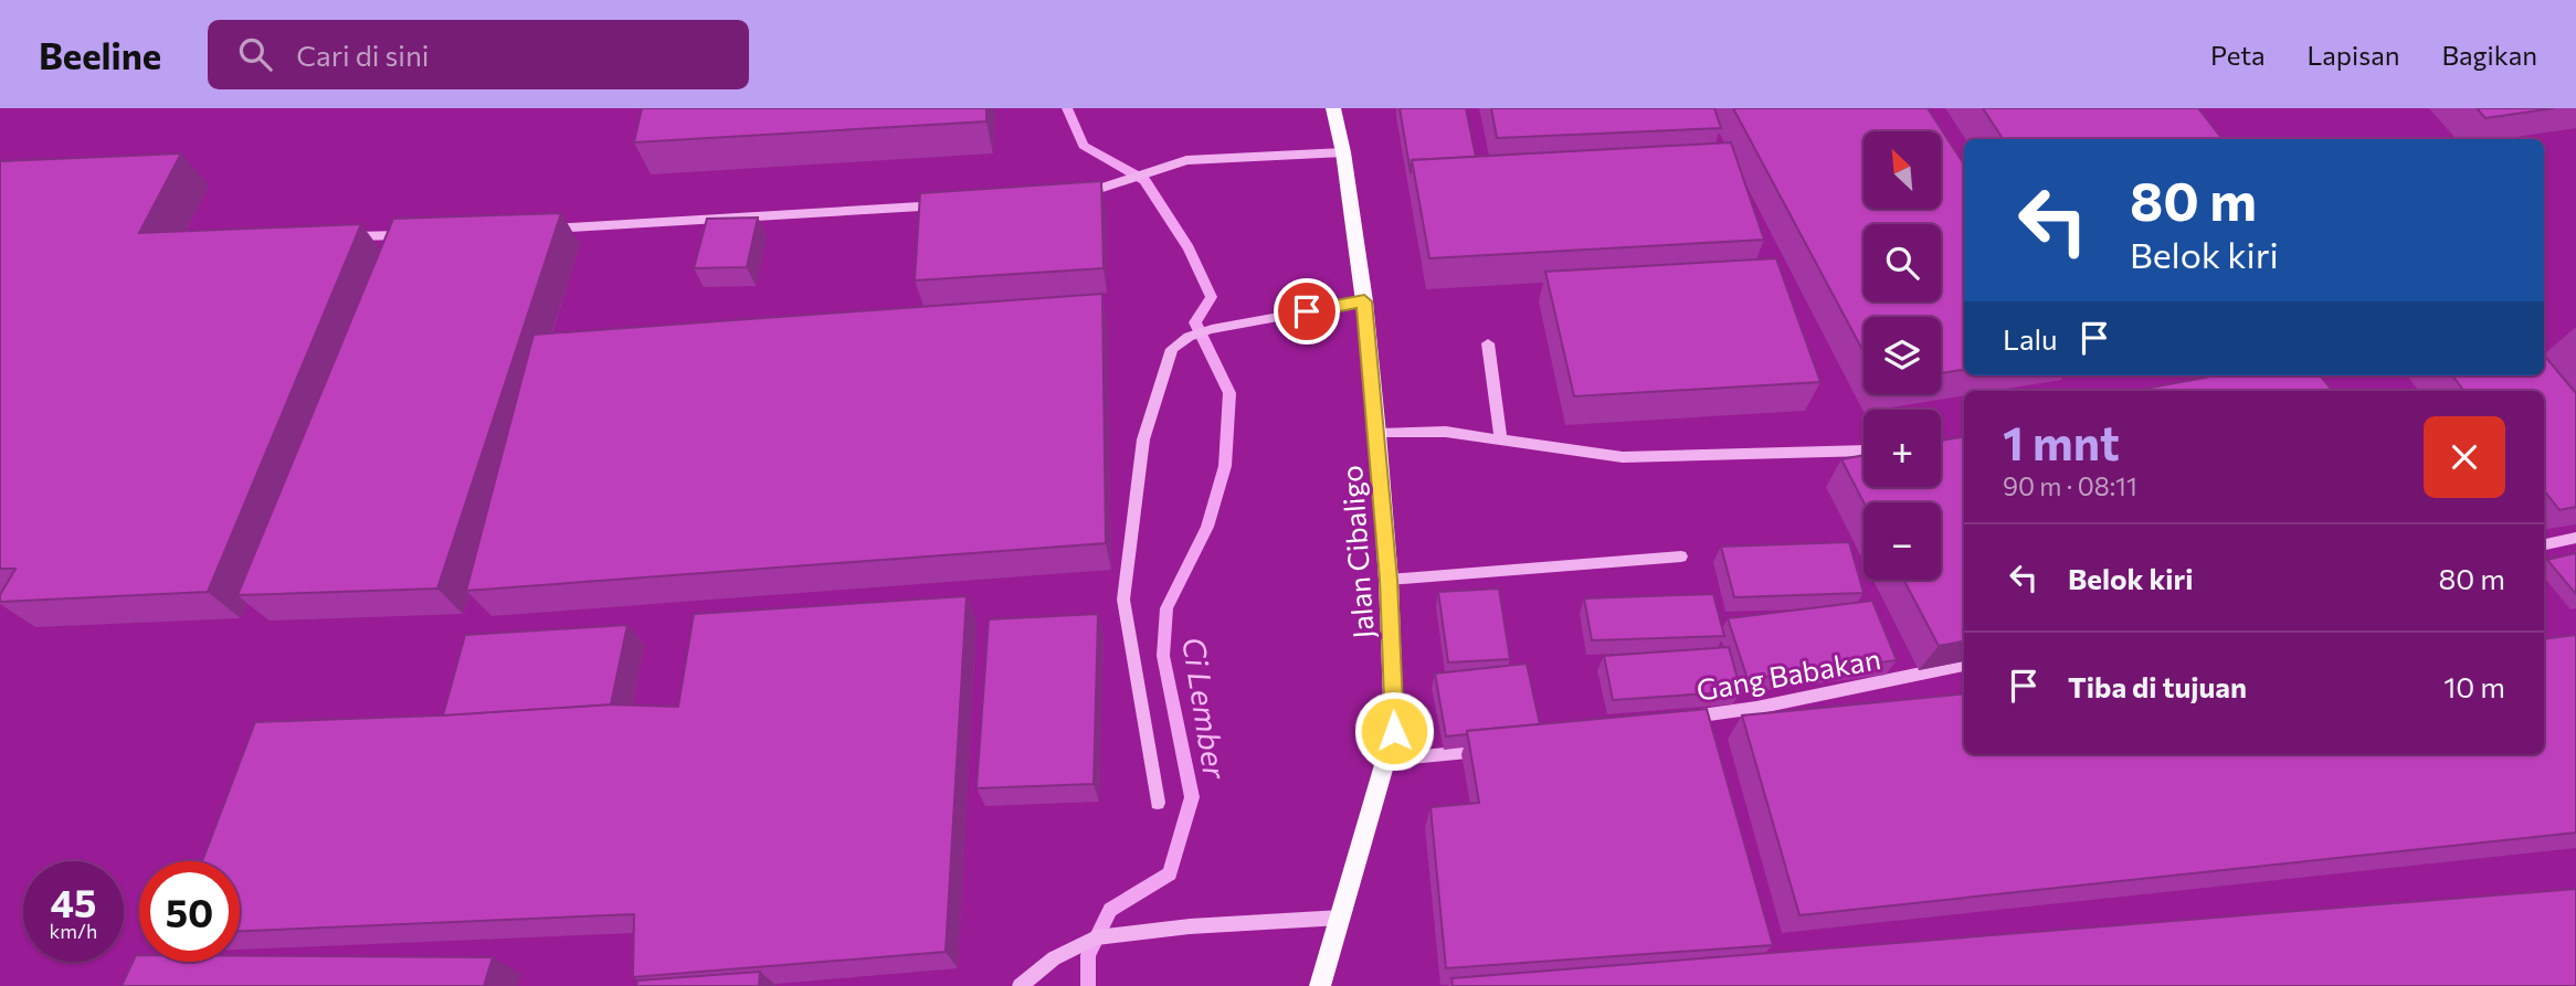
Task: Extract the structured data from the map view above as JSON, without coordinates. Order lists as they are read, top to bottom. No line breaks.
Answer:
{"streets":{"main road":["Jalan Cibaligo"],"street":["Gang Babakan"]},"water":["Ci Lember"],"north":"top left","page":{"header":"Beeline","search":"Cari di sini","nav":["Peta","Lapisan","Bagikan"],"map_buttons":["+","−"],"turn":["80 m","Belok kiri"],"then":"Lalu","heading":["1 mnt","90 m · 08:11"],"list":[{"name":"Belok kiri","value":"80 m"},{"name":"Tiba di tujuan","value":"10 m"}],"speed":"45 km/h","limit":"50"}}
